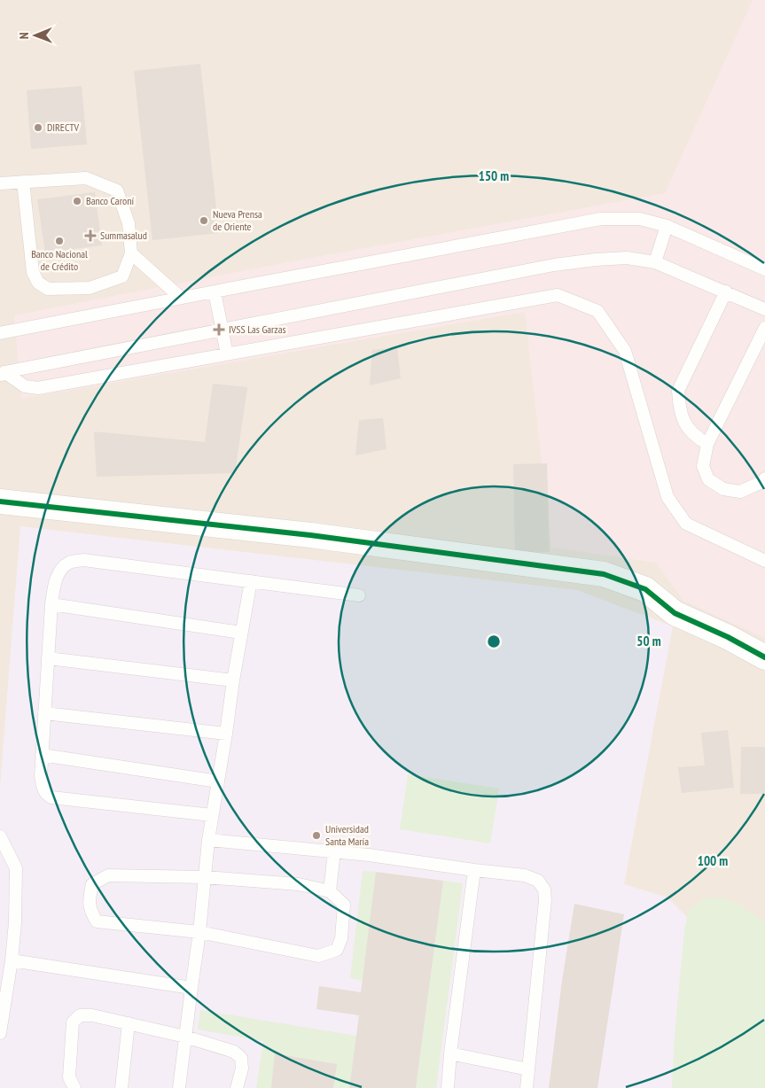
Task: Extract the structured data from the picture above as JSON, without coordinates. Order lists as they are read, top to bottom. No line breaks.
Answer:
{"places":{"other":["DIRECTV","Banco Caroní","Nueva Prensa de Oriente","Banco Nacional de Crédito","Universidad Santa María"],"health":["Summasalud","IVSS Las Garzas"]},"north":"left","rings":["150 m","50 m","100 m"]}
